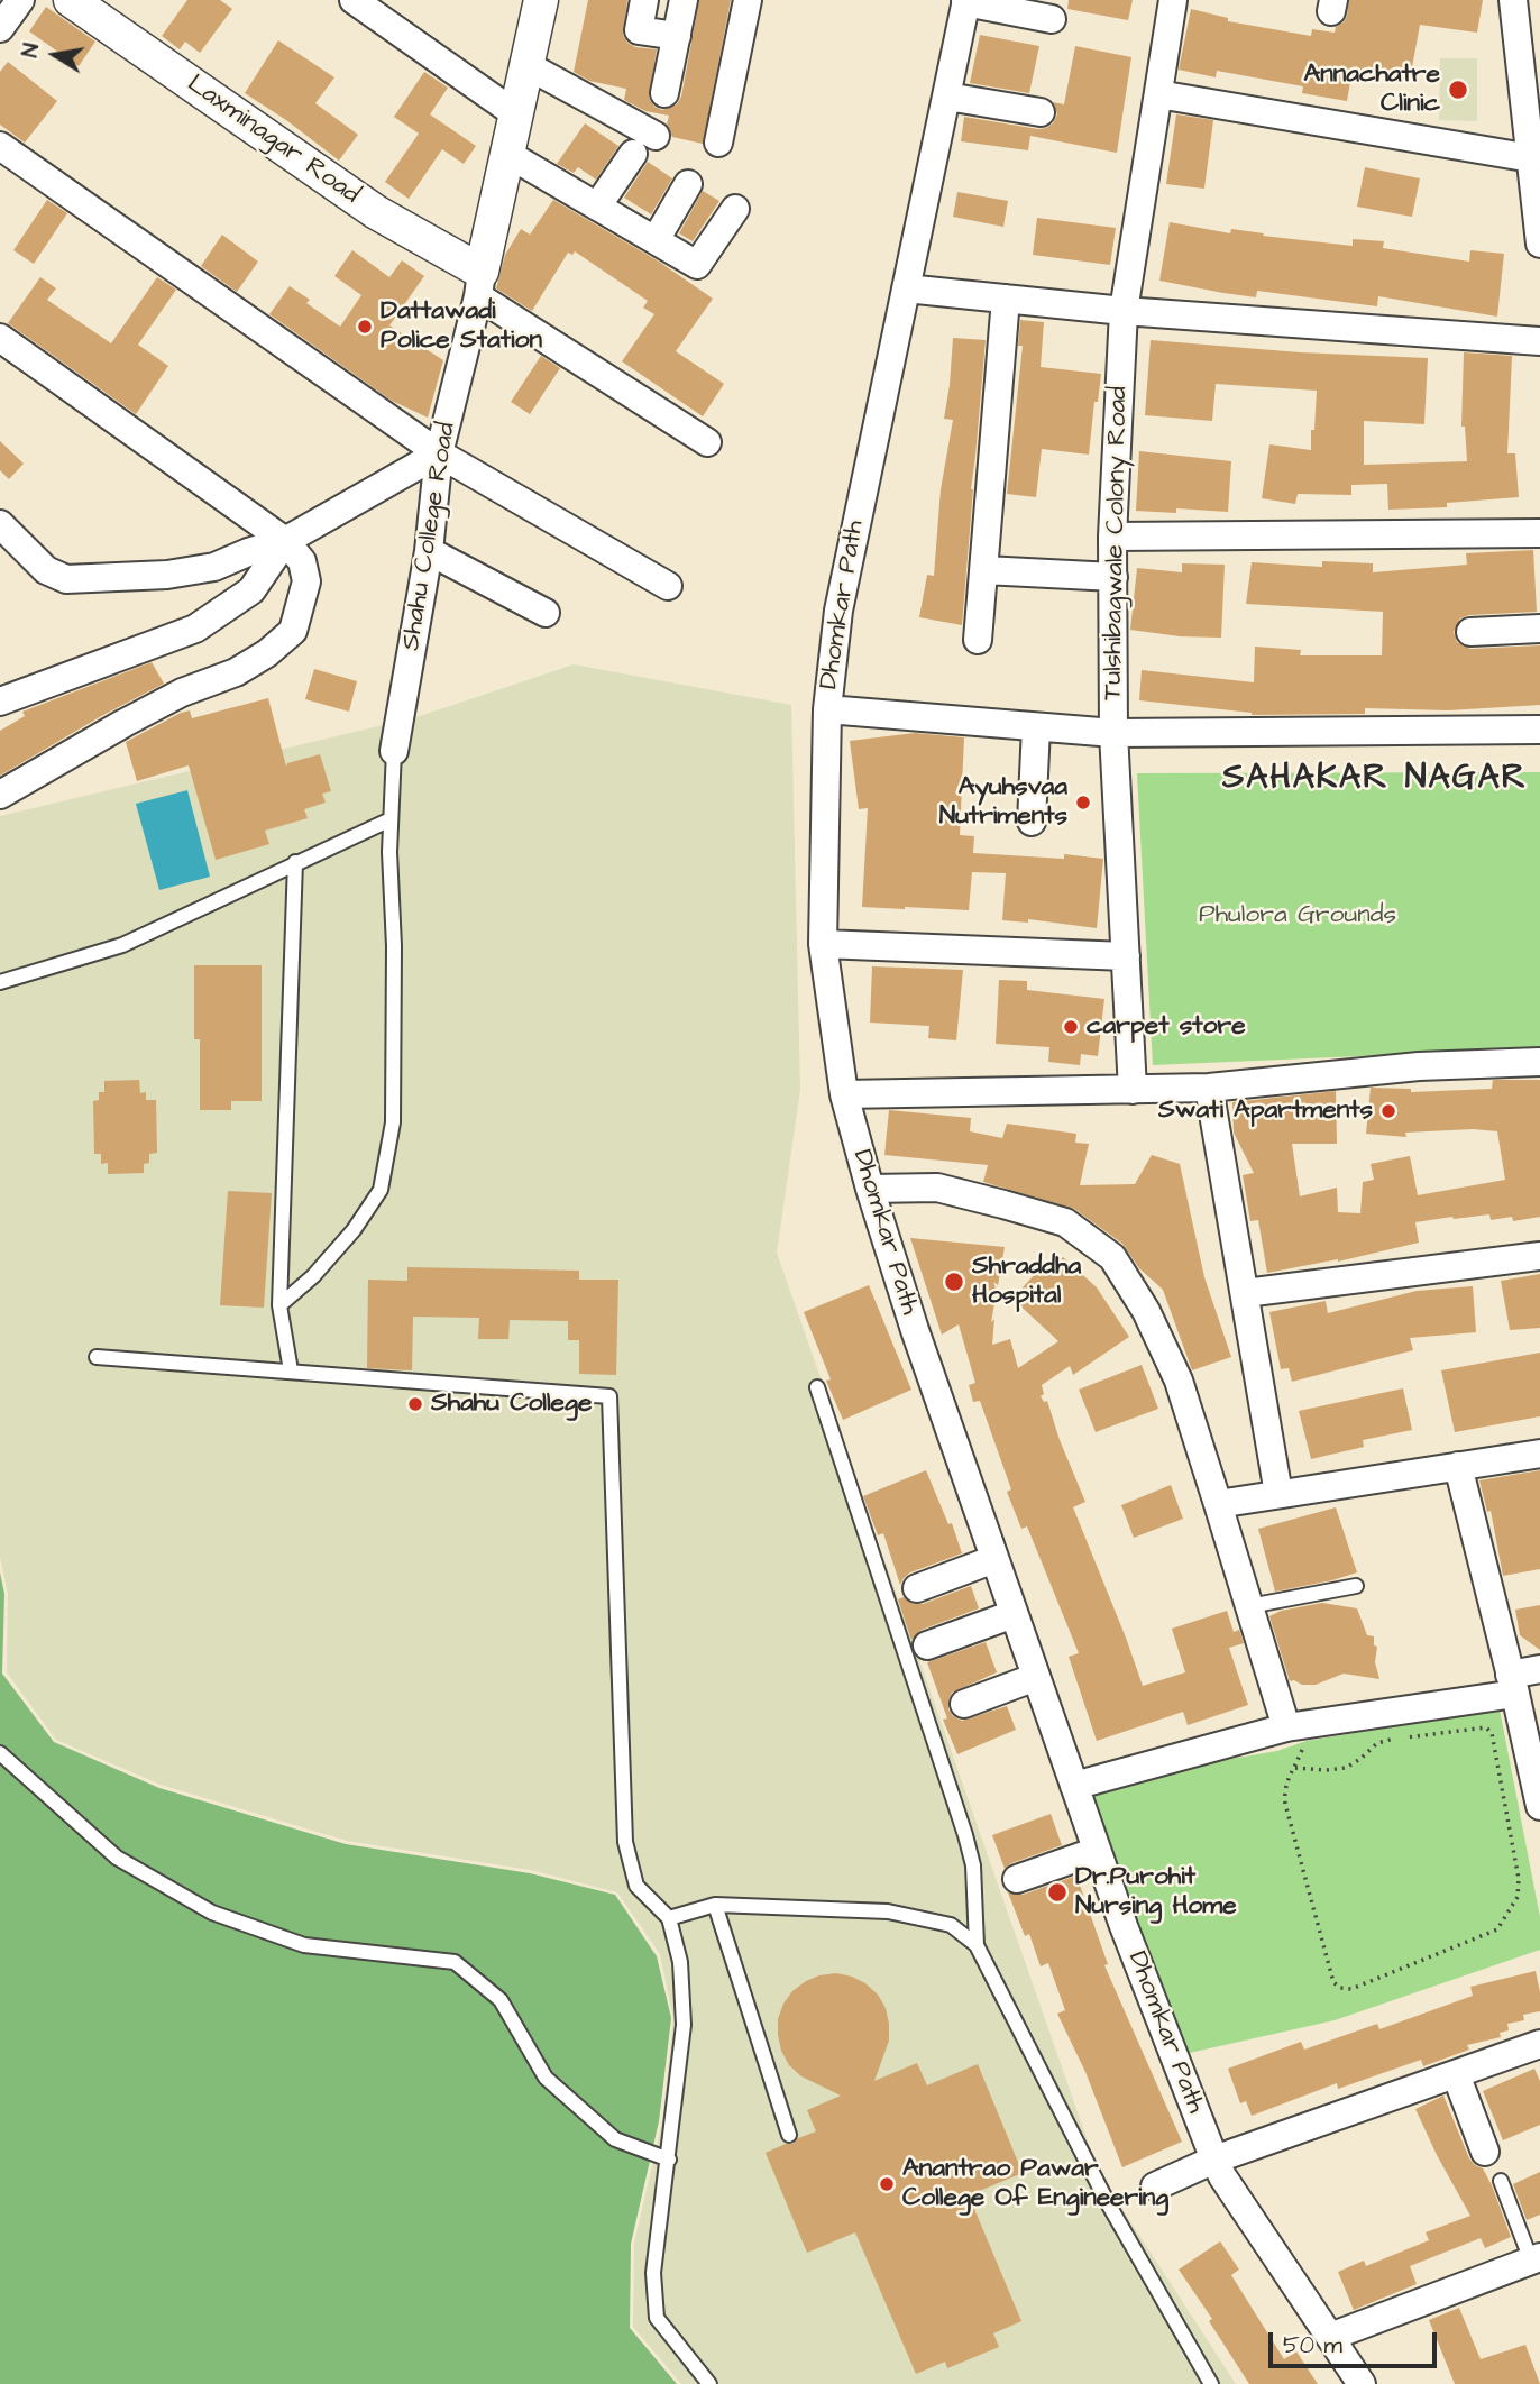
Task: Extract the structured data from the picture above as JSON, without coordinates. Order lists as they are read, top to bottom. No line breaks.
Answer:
{"streets":{"street":["Laxminagar Road","Shahu College Road","Tulshibagwale Colony Road","Dhomkar Path"]},"crossings":[["Laxminagar Road","Shahu College Road"]],"districts":["SAHAKAR NAGAR"],"parks":["Phulora Grounds"],"places":["Annachatre Clinic","Dattawadi Police Station","Ayuhsvaa Nutriments","carpet store","Swati Apartments","Shraddha Hospital","Shahu College","Dr.Purohit Nursing Home","Anantrao Pawar College Of Engineering"],"scale_bar":"50 m","north":"left"}
